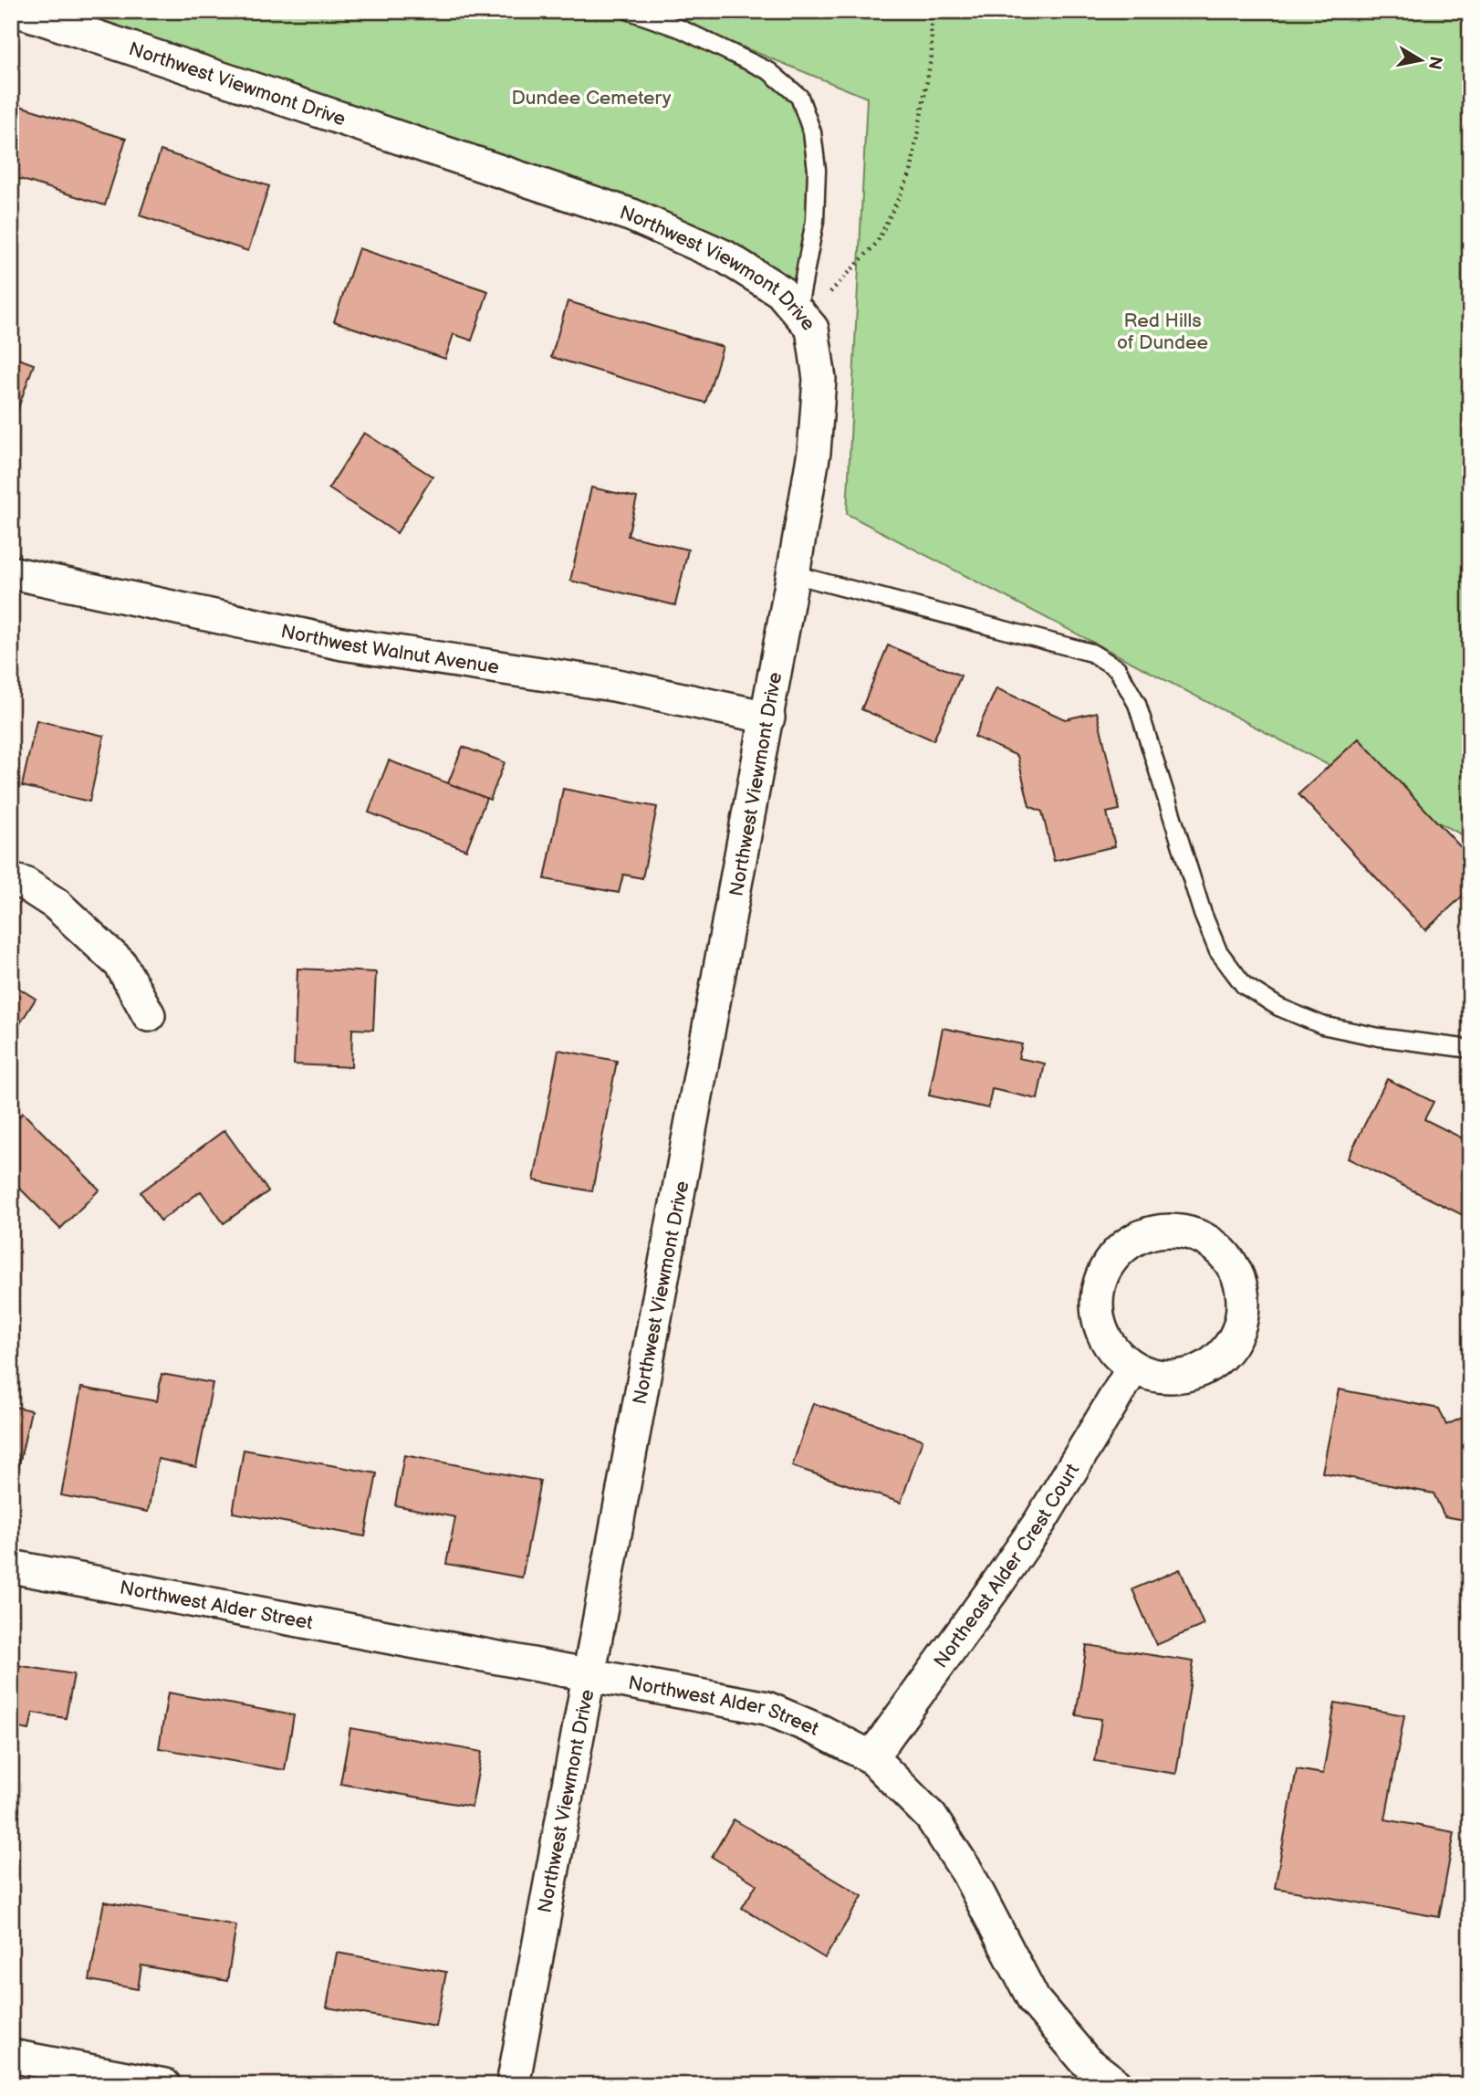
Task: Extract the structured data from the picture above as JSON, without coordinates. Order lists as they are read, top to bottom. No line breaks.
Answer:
{"streets":{"street":["Northwest Viewmont Drive","Northwest Walnut Avenue","Northeast Alder Crest Court","Northwest Alder Street"]},"crossings":[["Northwest Viewmont Drive","Northwest Walnut Avenue"],["Northwest Viewmont Drive","Northwest Alder Street"],["Northeast Alder Crest Court","Northwest Alder Street"]],"parks":["Dundee Cemetery","Red Hills of Dundee"],"north":"right"}
